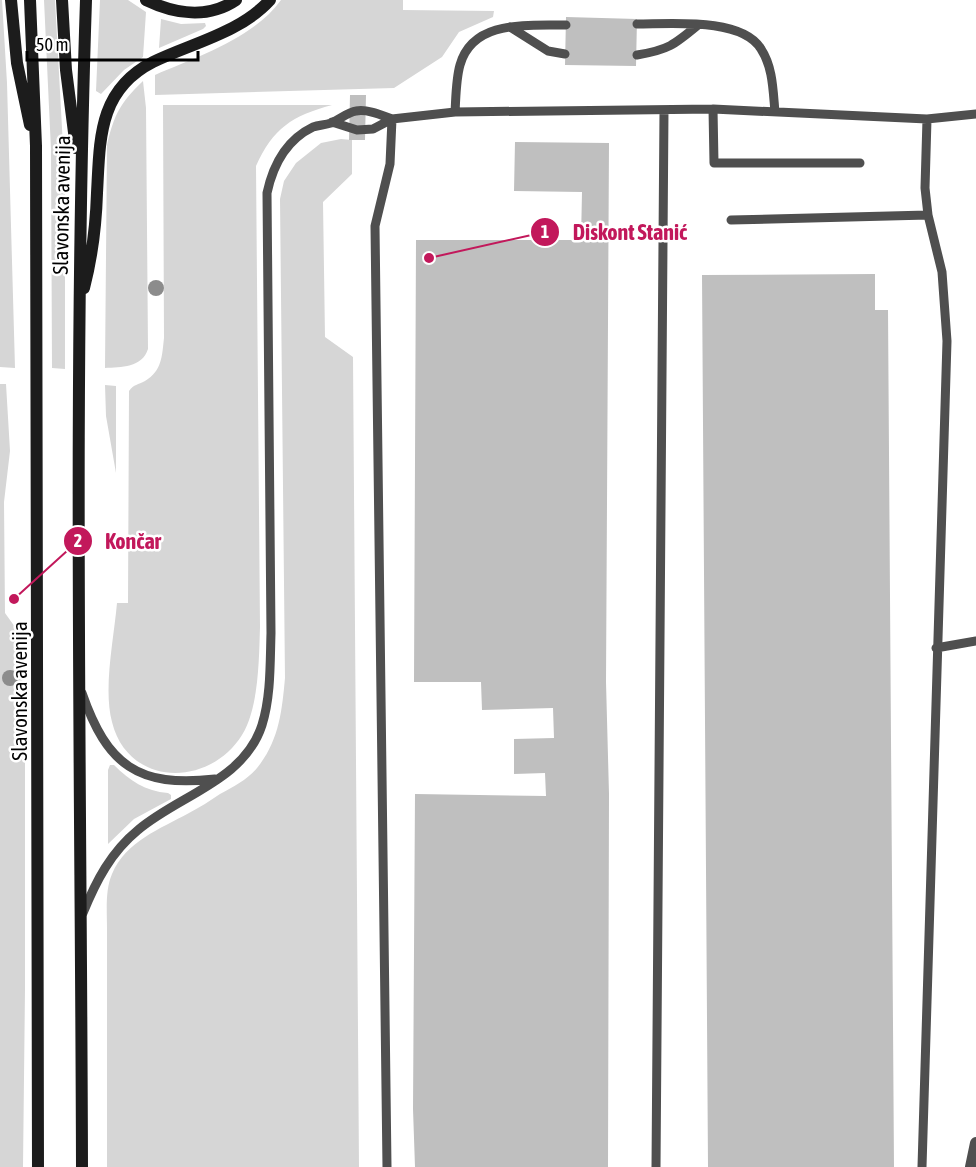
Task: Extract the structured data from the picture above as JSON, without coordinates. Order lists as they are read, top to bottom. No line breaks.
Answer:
{"streets":{"main road":["Slavonska avenija"]},"places":["Diskont Stanić","Končar"],"scale_bar":"50 m"}
